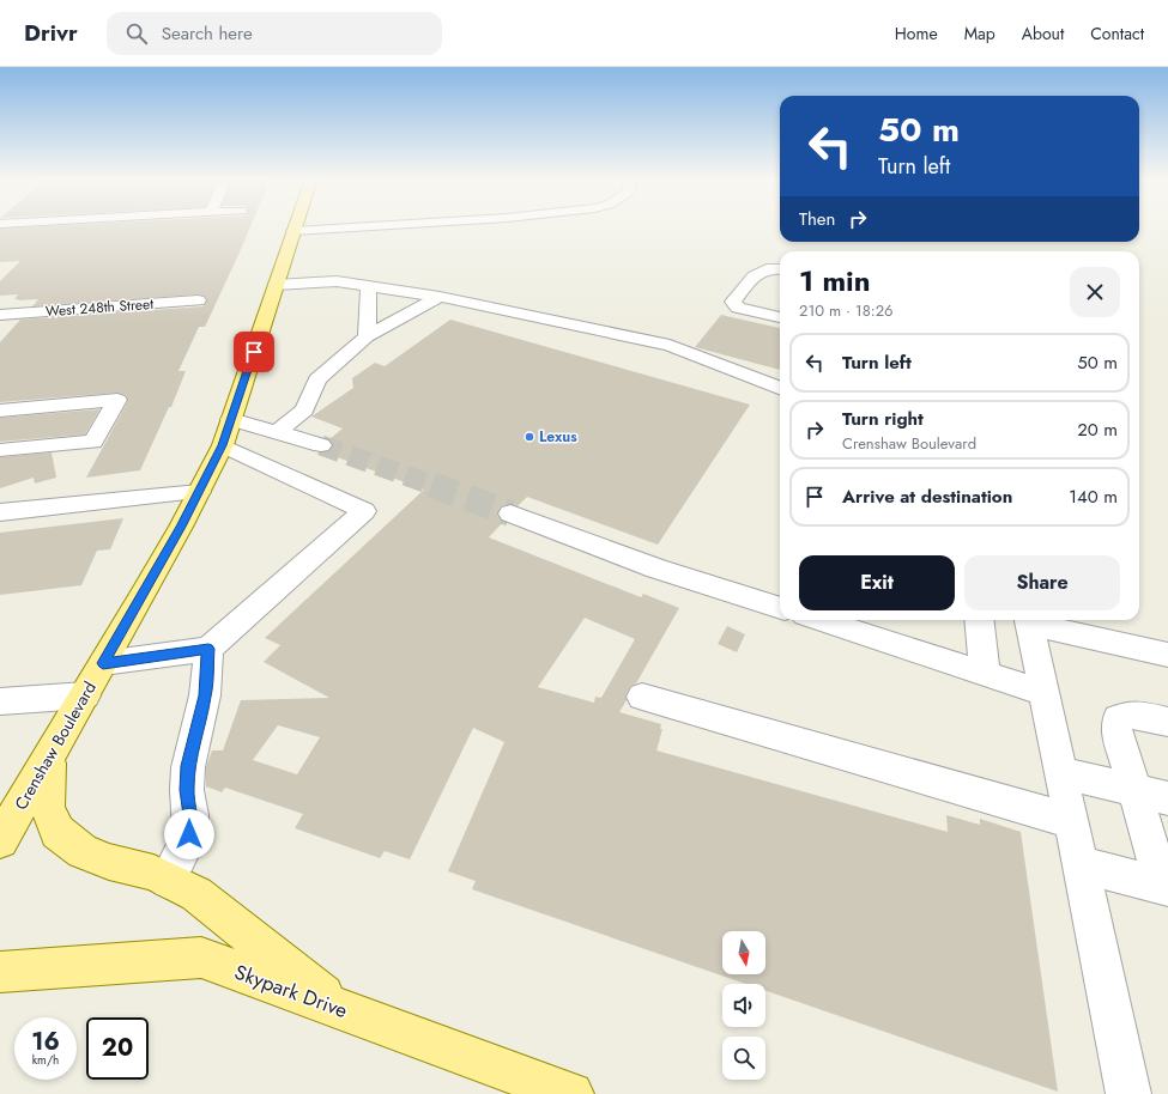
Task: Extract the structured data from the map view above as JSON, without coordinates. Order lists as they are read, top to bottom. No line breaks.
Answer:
{"streets":{"main road":["Crenshaw Boulevard","Skypark Drive"],"street":["West 248th Street"]},"places":["Lexus"],"north":"bottom","page":{"header":"Drivr","search":"Search here","nav":["Home","Map","About","Contact"],"turn":["50 m","Turn left"],"then":"Then","heading":["1 min","210 m · 18:26"],"list":[{"name":"Turn left","value":"50 m"},{"name":"Turn right","note":"Crenshaw Boulevard","value":"20 m"},{"name":"Arrive at destination","value":"140 m"}],"buttons":["Exit","Share"],"speed":"16 km/h","limit":"20"}}
